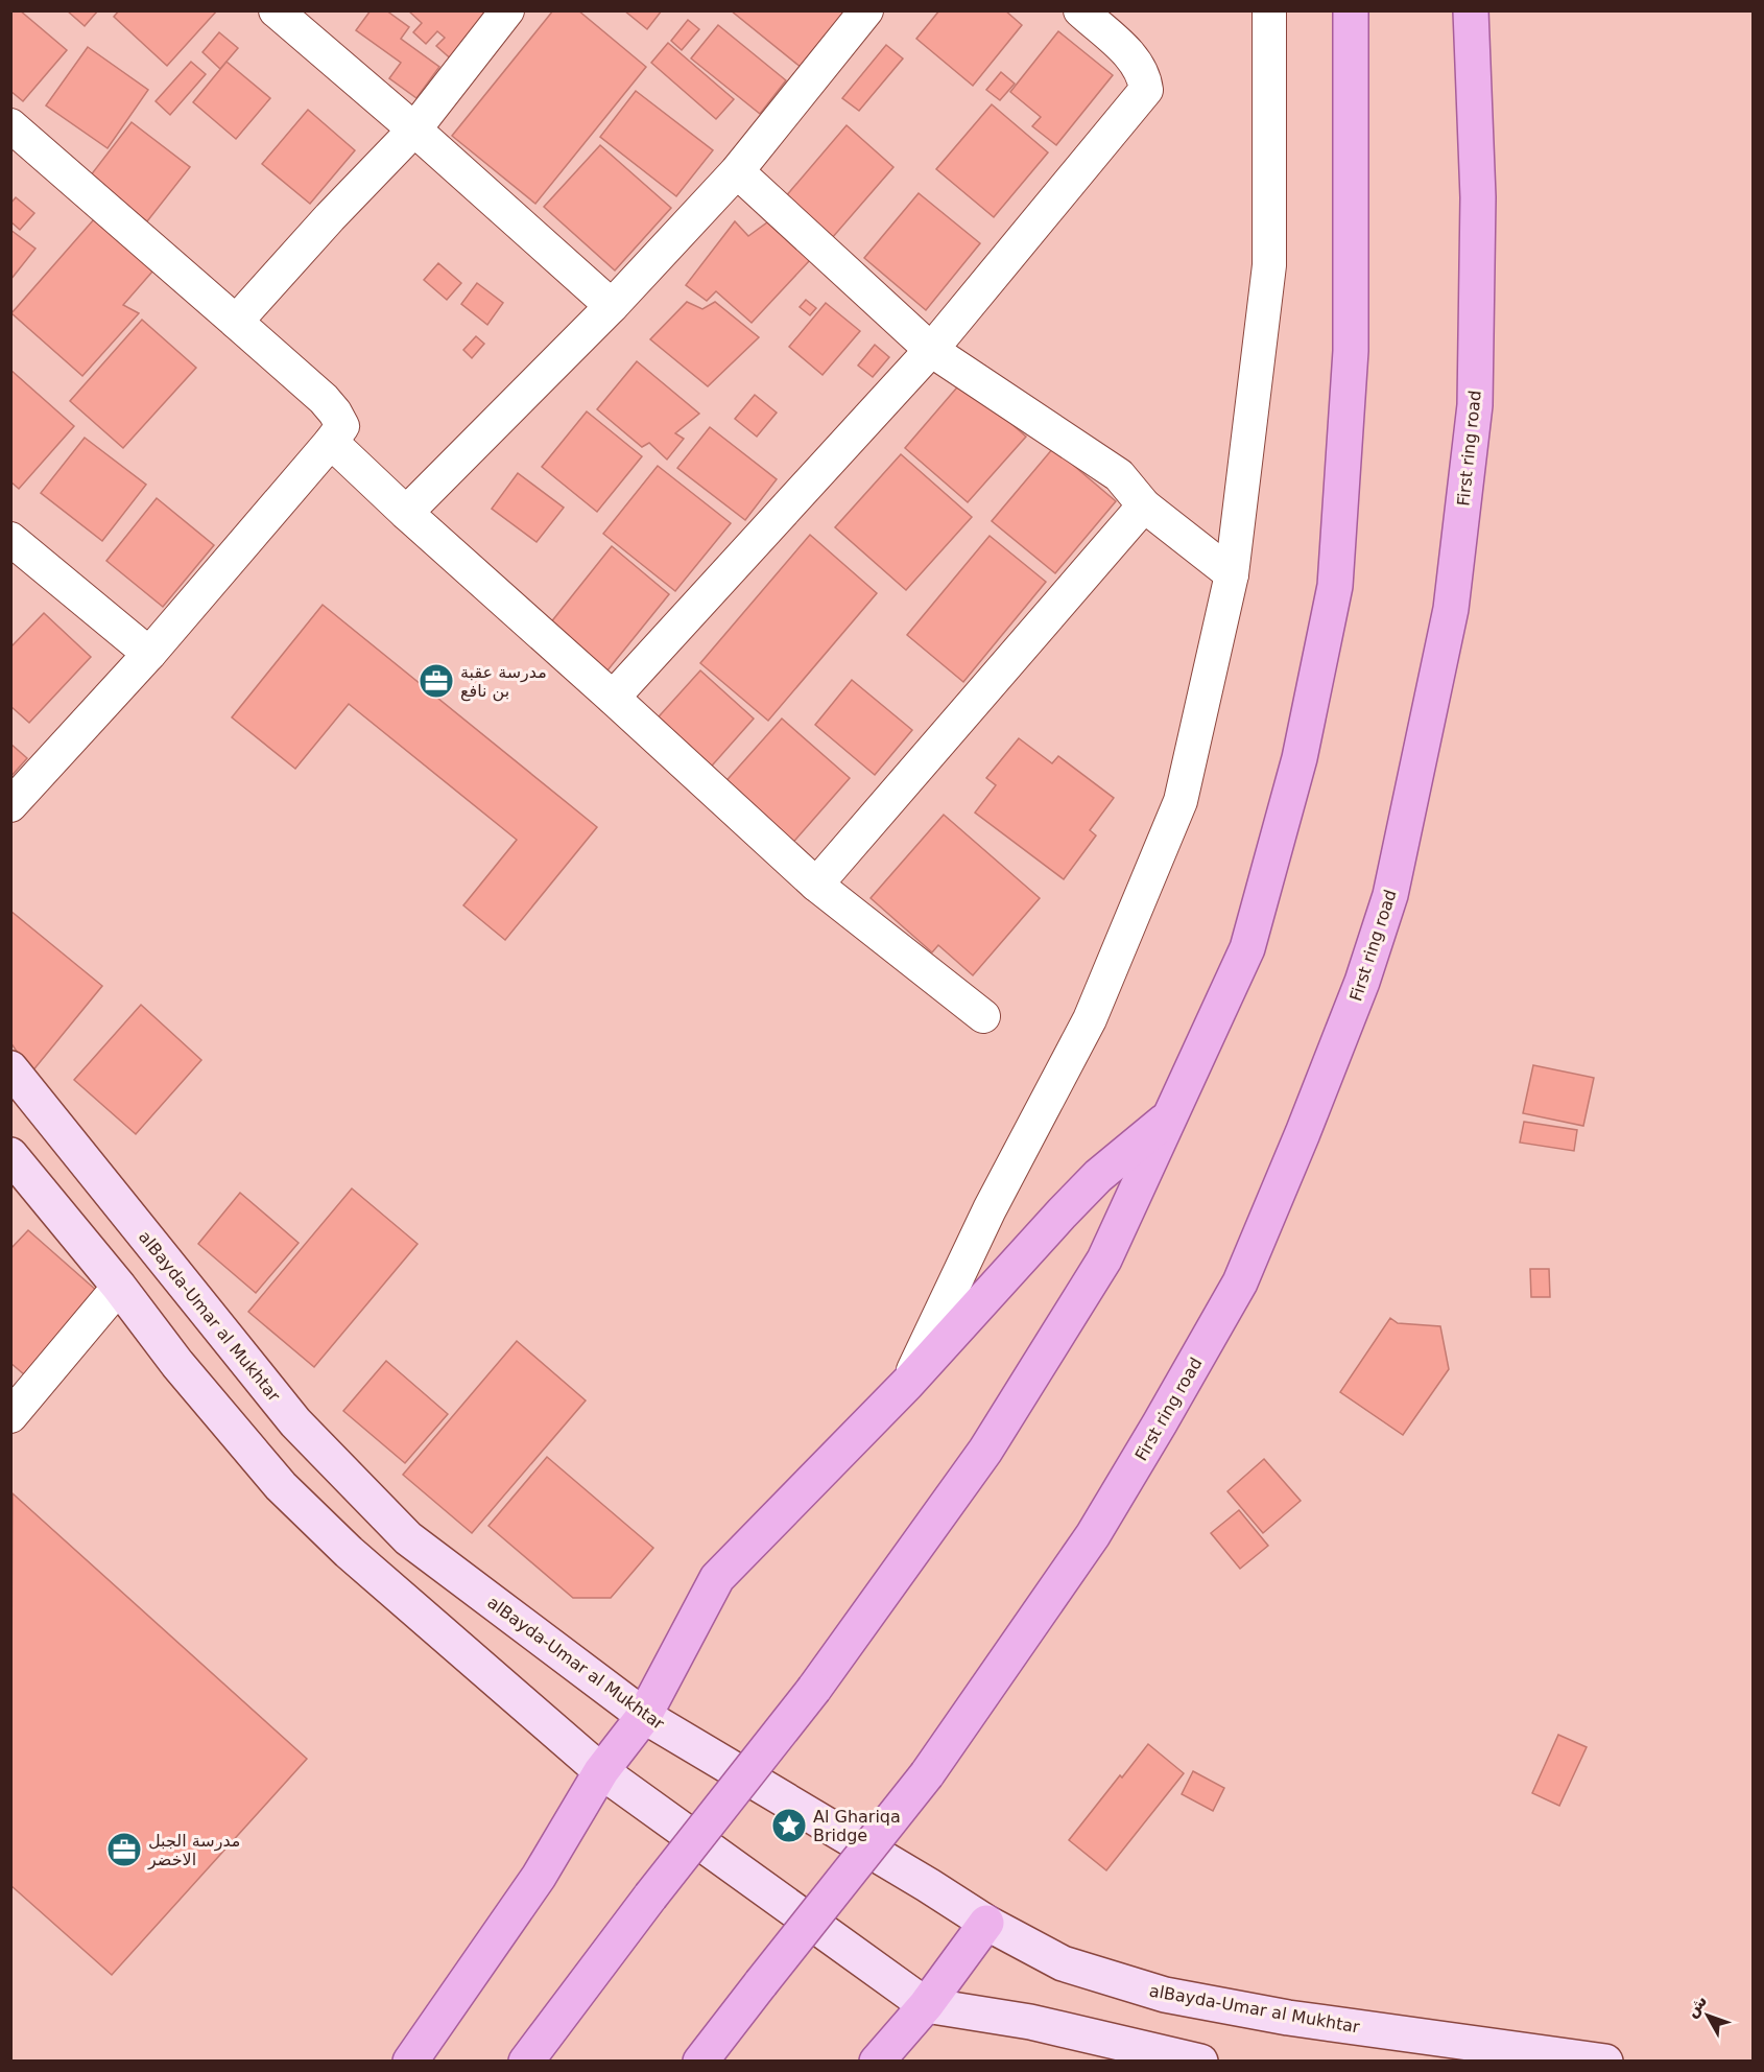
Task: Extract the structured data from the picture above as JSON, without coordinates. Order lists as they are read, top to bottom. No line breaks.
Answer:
{"streets":{"main road":["First ring road","alBayda-Umar al Mukhtar"]},"places":{"office":["مدرسة عقبة بن نافع","مدرسة الجبل الاخضر"],"place":["Al Ghariqa Bridge"]},"north":"top left"}
